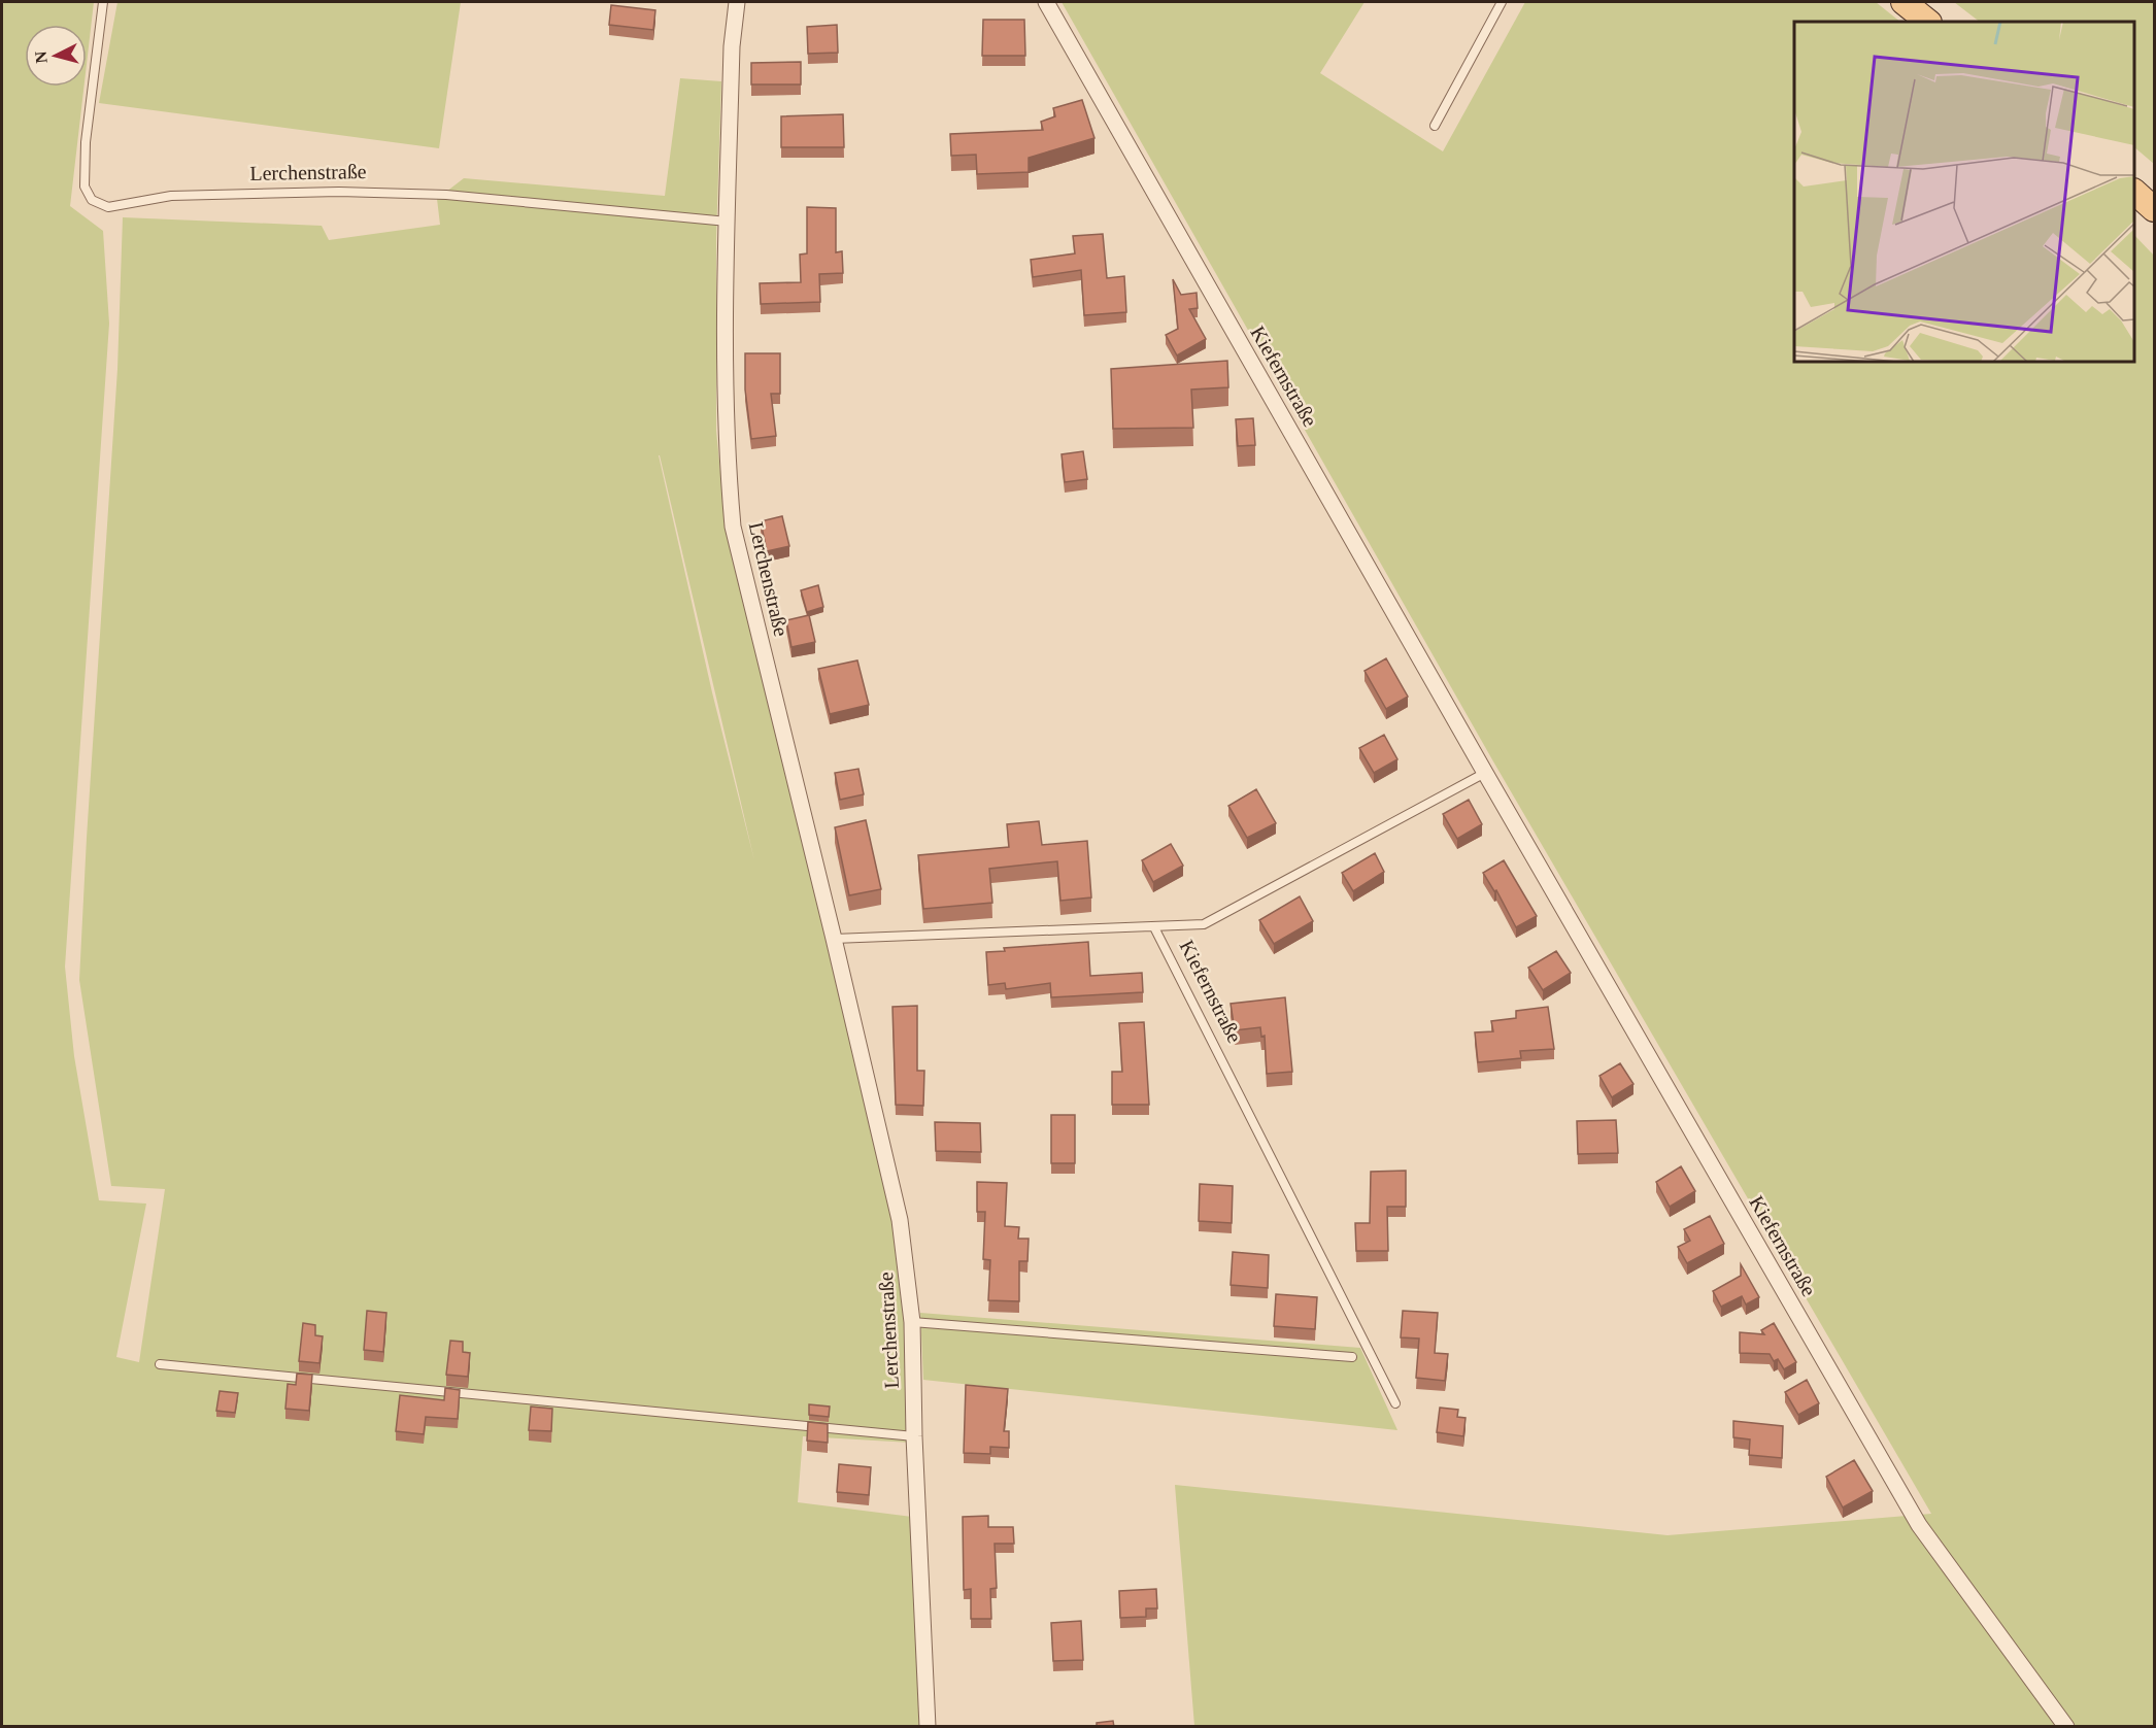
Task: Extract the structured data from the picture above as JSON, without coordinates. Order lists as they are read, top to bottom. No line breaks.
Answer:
{"streets":{"street":["Lerchenstraße","Kiefernstraße"]},"north":"left"}
